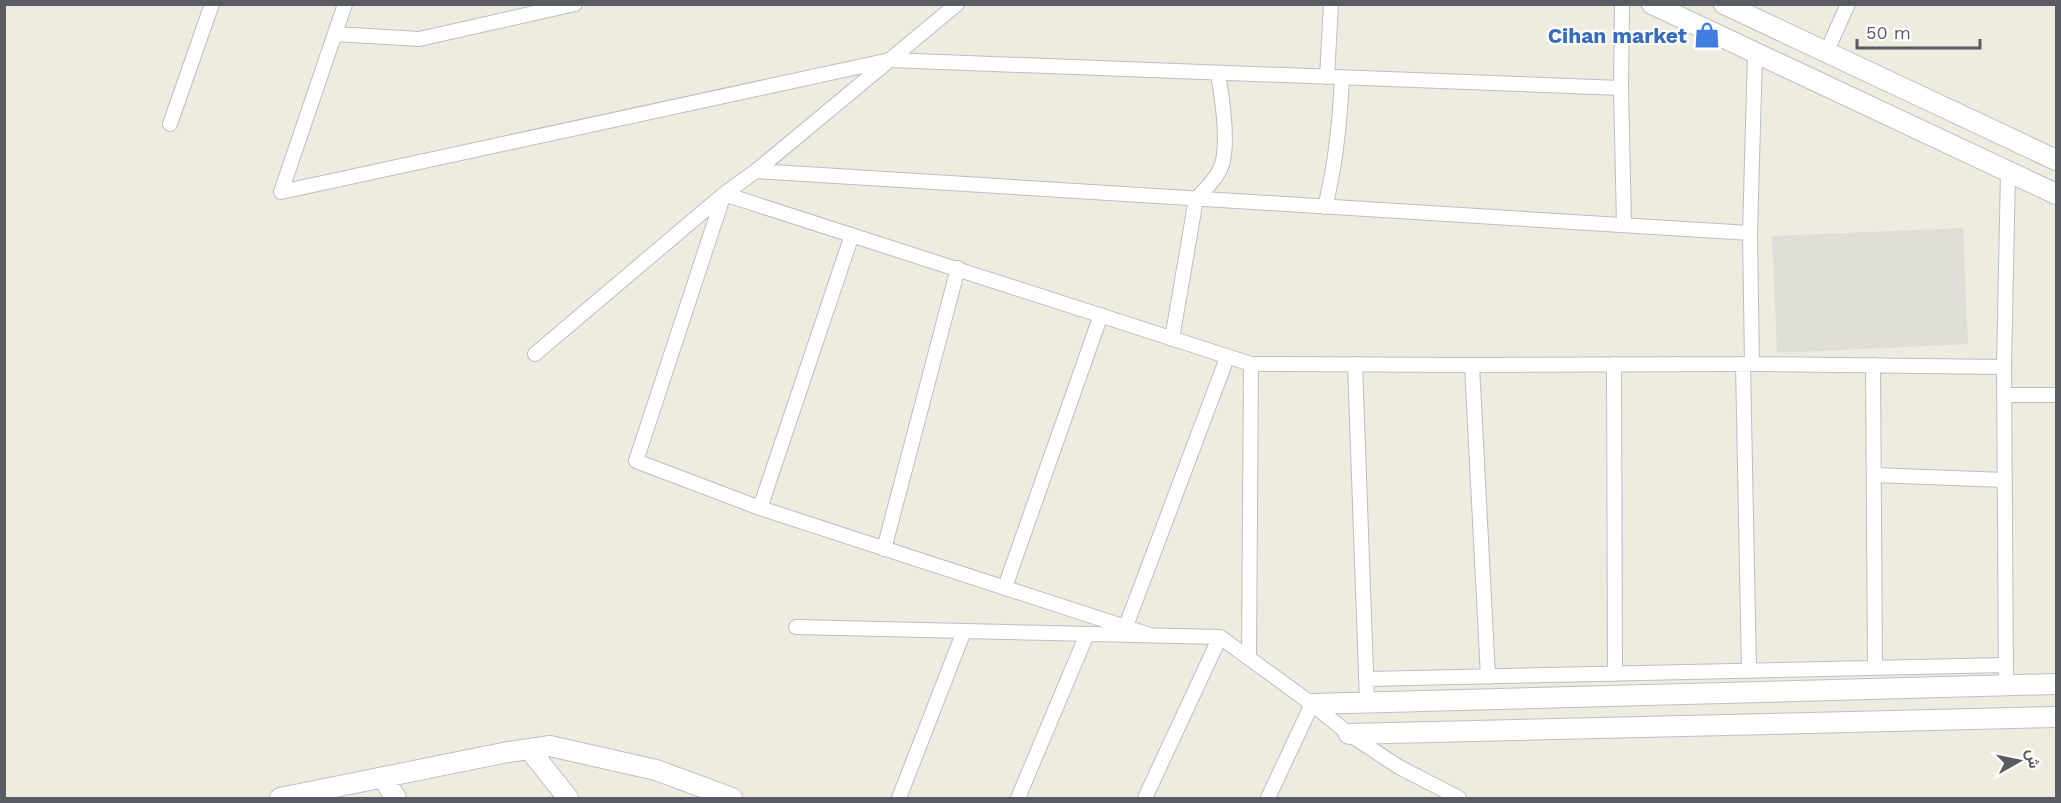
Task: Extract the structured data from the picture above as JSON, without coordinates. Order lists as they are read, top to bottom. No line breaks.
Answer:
{"places":{"shop":["Cihan market"]},"scale_bar":"50 m","north":"right"}
